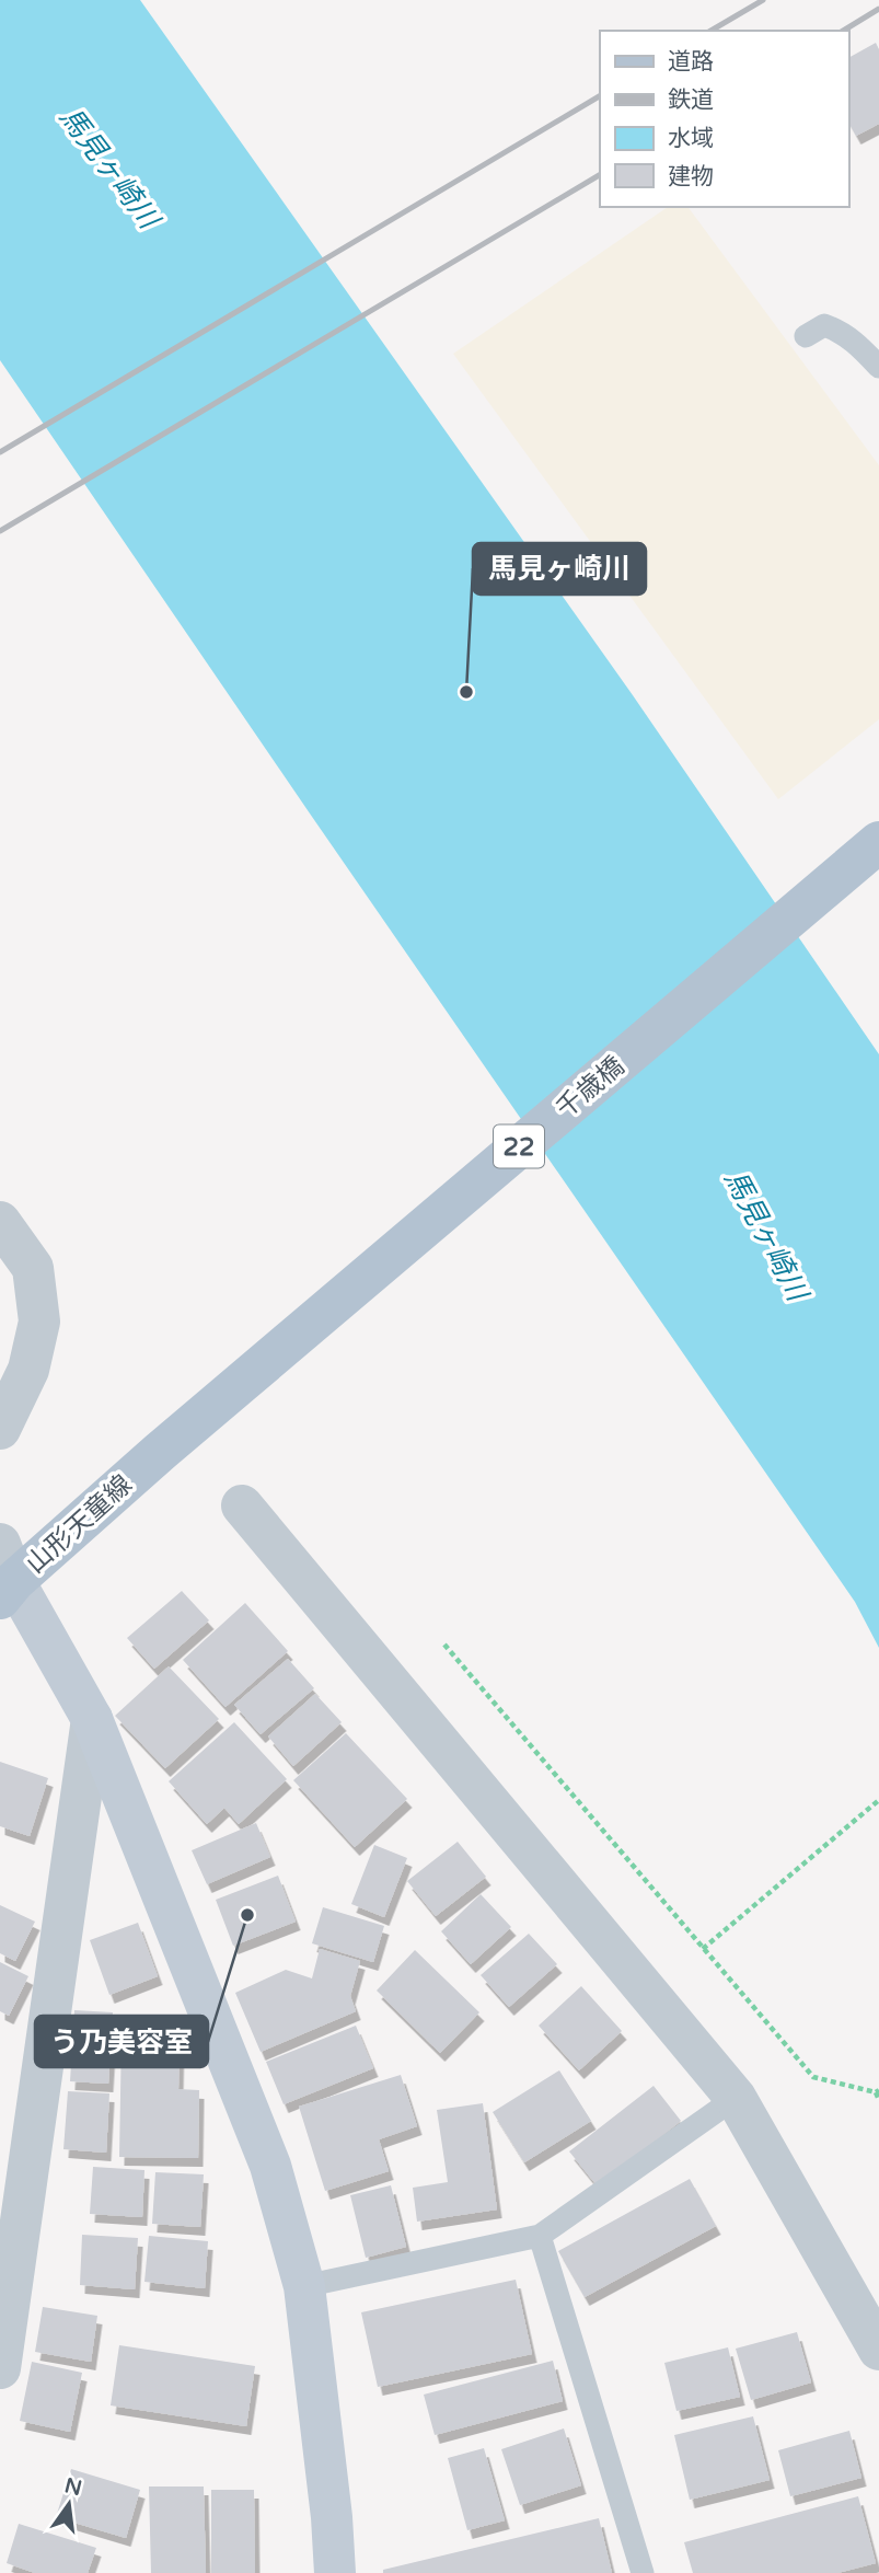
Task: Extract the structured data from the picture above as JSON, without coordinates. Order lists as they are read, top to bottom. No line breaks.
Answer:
{"streets":{"main road":["千歳橋","22","山形天童線"]},"crossings":[["千歳橋","山形天童線"]],"water":["馬見ヶ崎川"],"places":["馬見ヶ崎川","う乃美容室"],"legend":["道路","鉄道","水域","建物"],"north":"top"}
